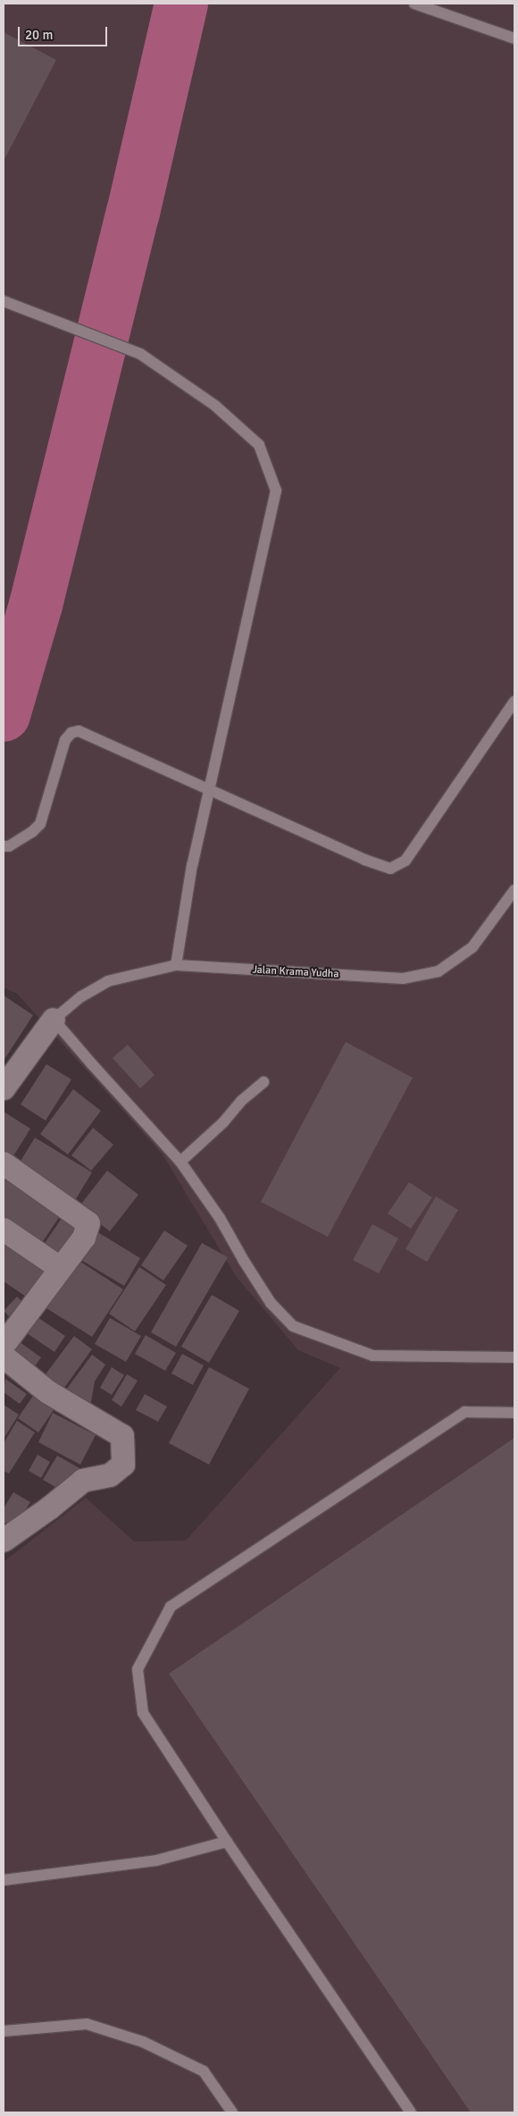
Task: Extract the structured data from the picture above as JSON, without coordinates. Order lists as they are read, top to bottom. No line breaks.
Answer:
{"streets":{"lane":["Jalan Krama Yudha"]},"scale_bar":"20 m"}
